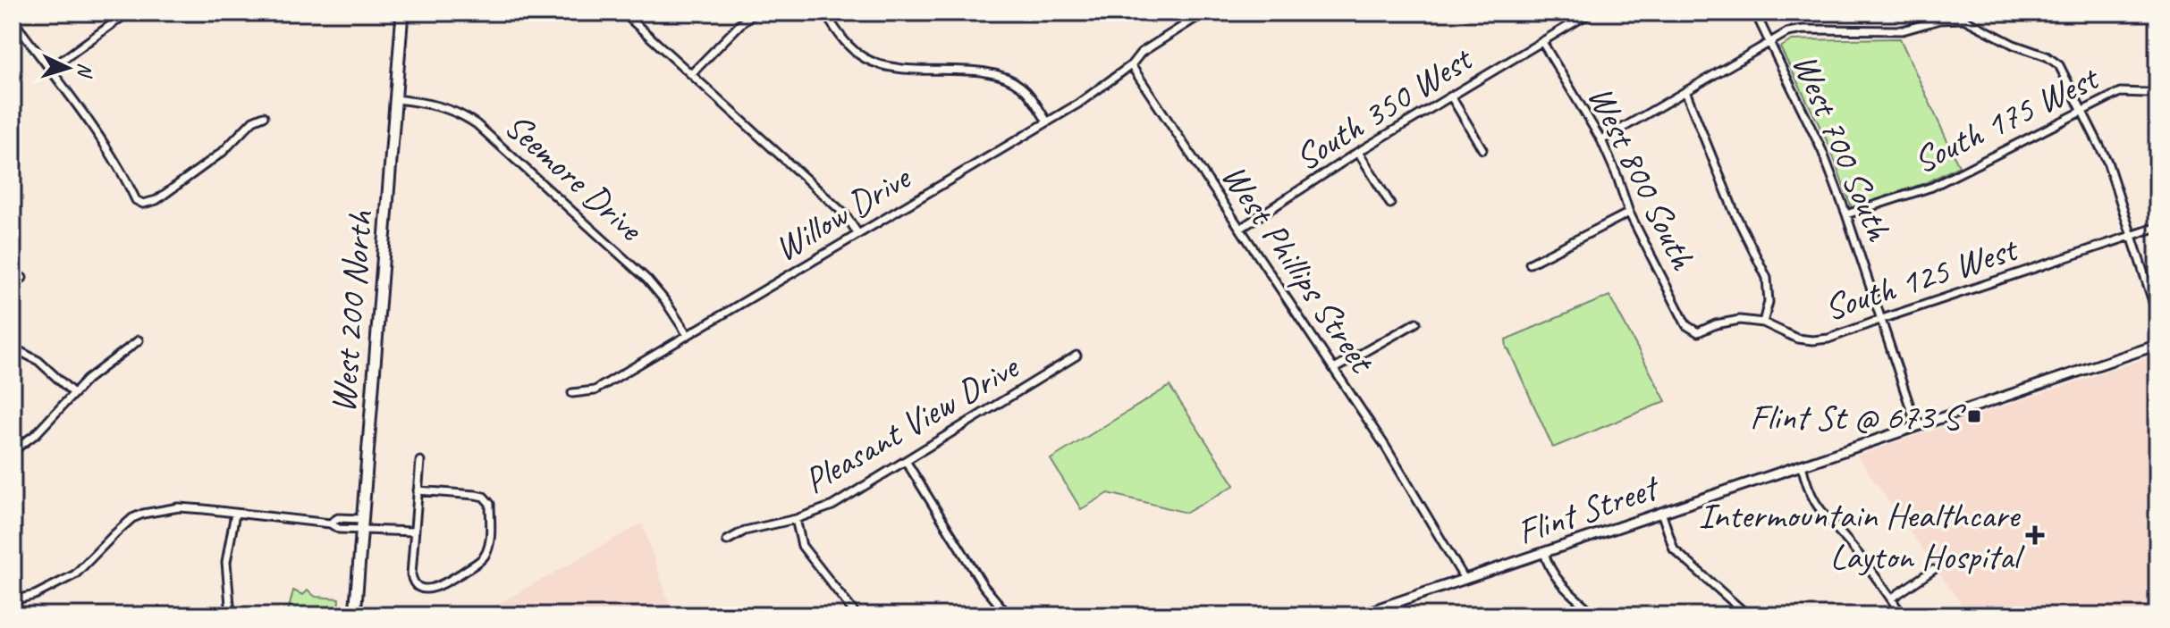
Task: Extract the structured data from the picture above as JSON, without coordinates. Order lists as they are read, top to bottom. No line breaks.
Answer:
{"streets":{"main road":["West 200 North"],"street":["South 350 West","South 175 West","West 700 South","Seemore Drive","West 800 South","Willow Drive","West Phillips Street","South 125 West","Pleasant View Drive","Flint Street"]},"crossings":[["South 350 West","West 800 South"],["South 350 West","West Phillips Street"],["South 175 West","West 700 South"],["West 700 South","South 125 West"],["West 700 South","Flint Street"],["Seemore Drive","Willow Drive"],["Seemore Drive","West 200 North"],["West 800 South","South 125 West"],["Willow Drive","West Phillips Street"],["West Phillips Street","Flint Street"]],"places":{"transit":["Flint St @ 673 S"],"health":["Intermountain Healthcare Layton Hospital"]},"north":"right"}
